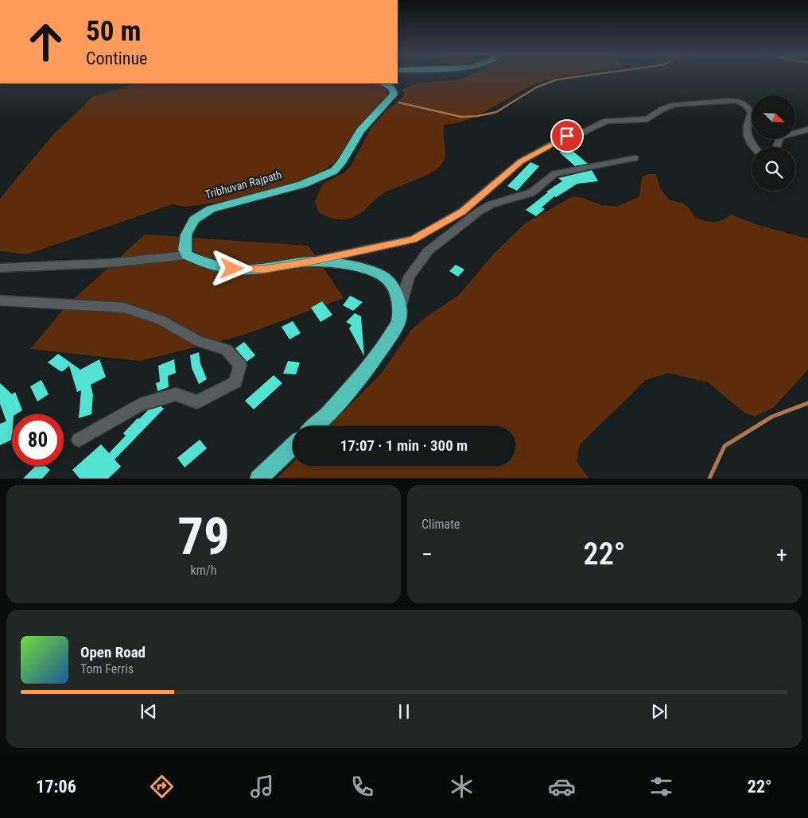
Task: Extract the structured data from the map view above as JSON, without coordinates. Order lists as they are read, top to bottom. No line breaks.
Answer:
{"streets":{"highway":["Tribhuvan Rajpath"]},"north":"bottom right","page":{"turn":["50 m","Continue"],"limit":"80","trip":"17:07 · 1 min · 300 m","tile":[["79","km/h"],"Climate"],"heat":["−","22°","+"],"song":["Open Road","Tom Ferris"],"tabs":["17:06","22°"]}}
